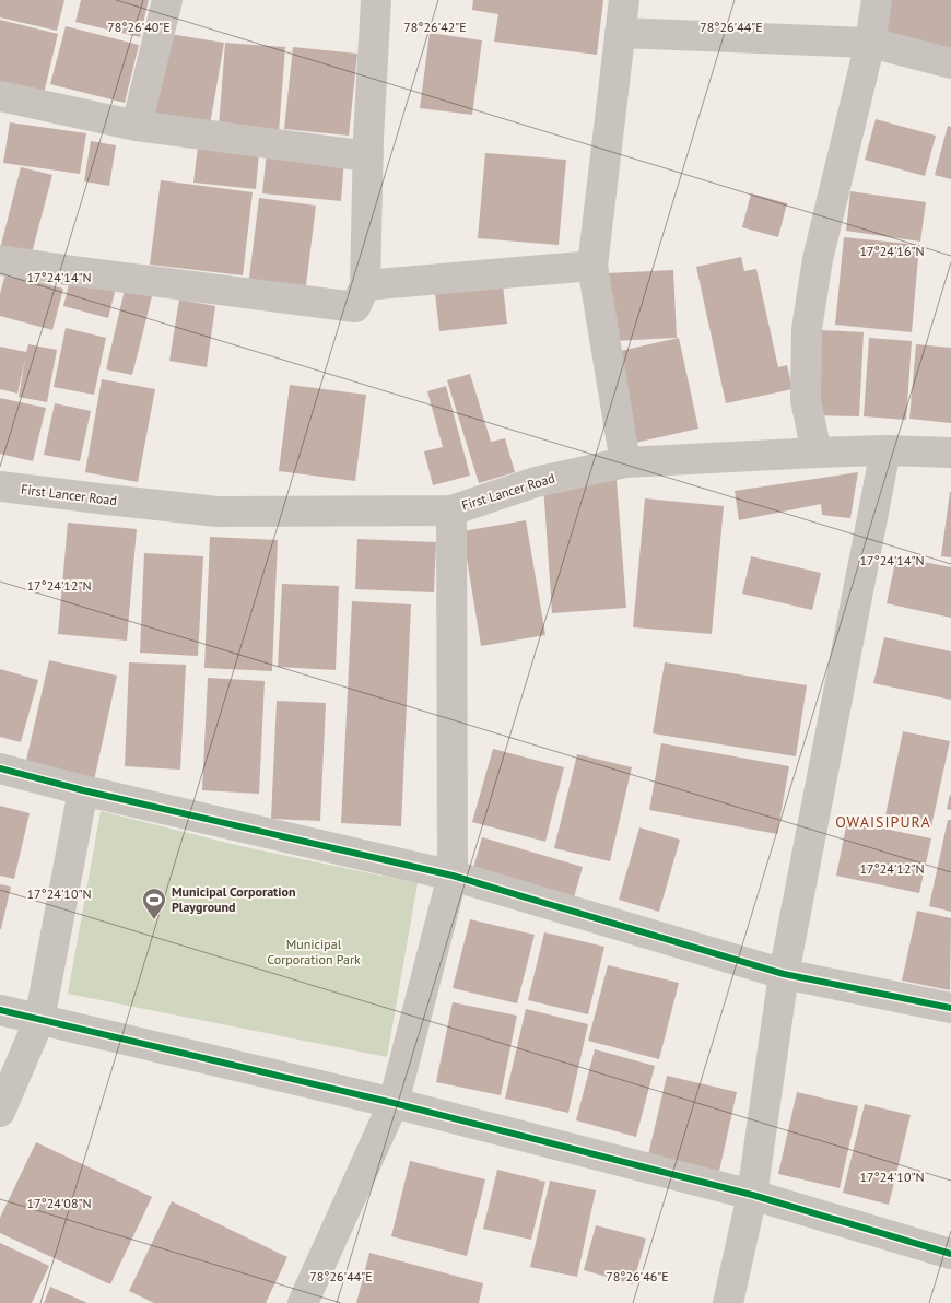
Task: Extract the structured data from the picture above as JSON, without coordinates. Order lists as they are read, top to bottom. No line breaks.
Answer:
{"streets":{"street":["First Lancer Road"]},"districts":["OWAISIPURA"],"parks":["Municipal Corporation Park"],"places":{"sports":["Municipal Corporation Playground"]},"coordinates":["78°26'40\"E","78°26'42\"E","78°26'44\"E","17°24'16\"N","17°24'14\"N","17°24'12\"N","17°24'10\"N","17°24'08\"N","78°26'46\"E"]}
